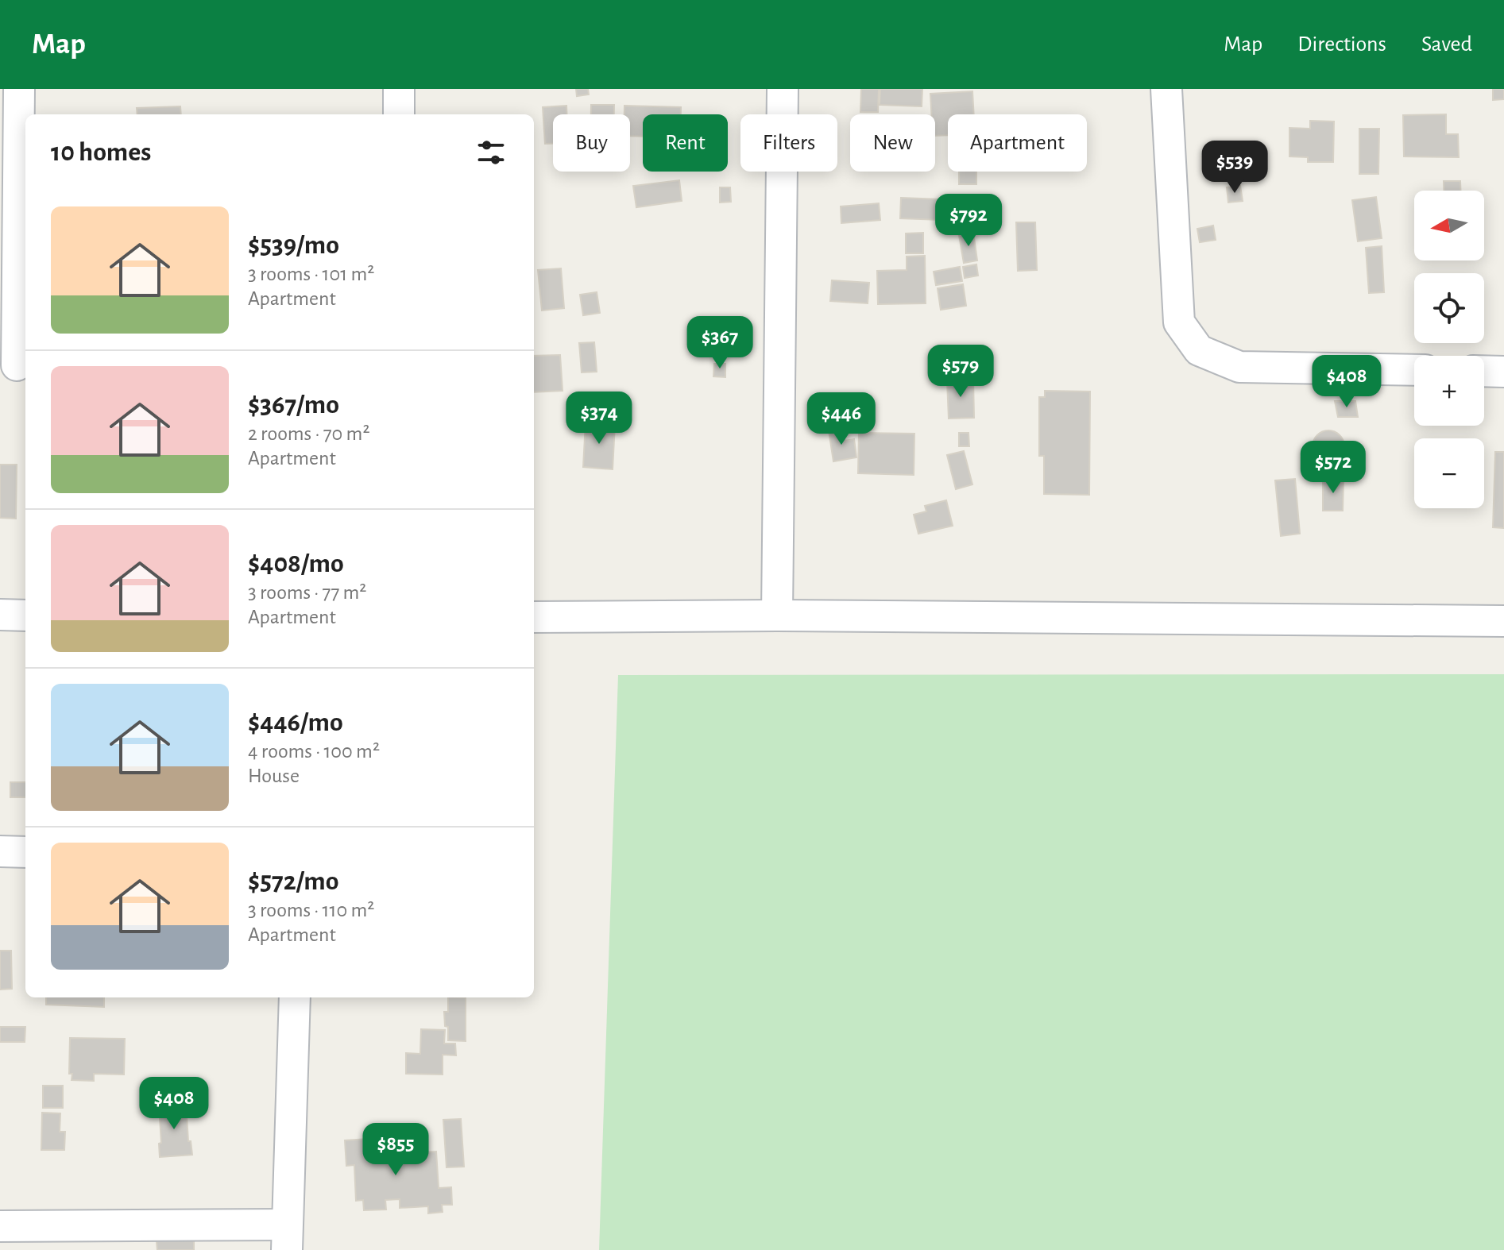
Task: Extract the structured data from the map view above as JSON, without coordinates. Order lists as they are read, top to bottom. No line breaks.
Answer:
{"north":"left","page":{"header":"Map","nav":["Map","Directions","Saved"],"chip":["Buy","Rent","Filters","New","Apartment"],"heading":"10 homes","price":["$539","$792","$367","$579","$408","$374","$446","$572","$408","$855"],"map_buttons":["+","−"],"list":[{"name":"$539/mo","note":"3 rooms · 101 m² · Apartment"},{"name":"$367/mo","note":"2 rooms · 70 m² · Apartment"},{"name":"$408/mo","note":"3 rooms · 77 m² · Apartment"},{"name":"$446/mo","note":"4 rooms · 100 m² · House"},{"name":"$572/mo","note":"3 rooms · 110 m² · Apartment"}]}}
